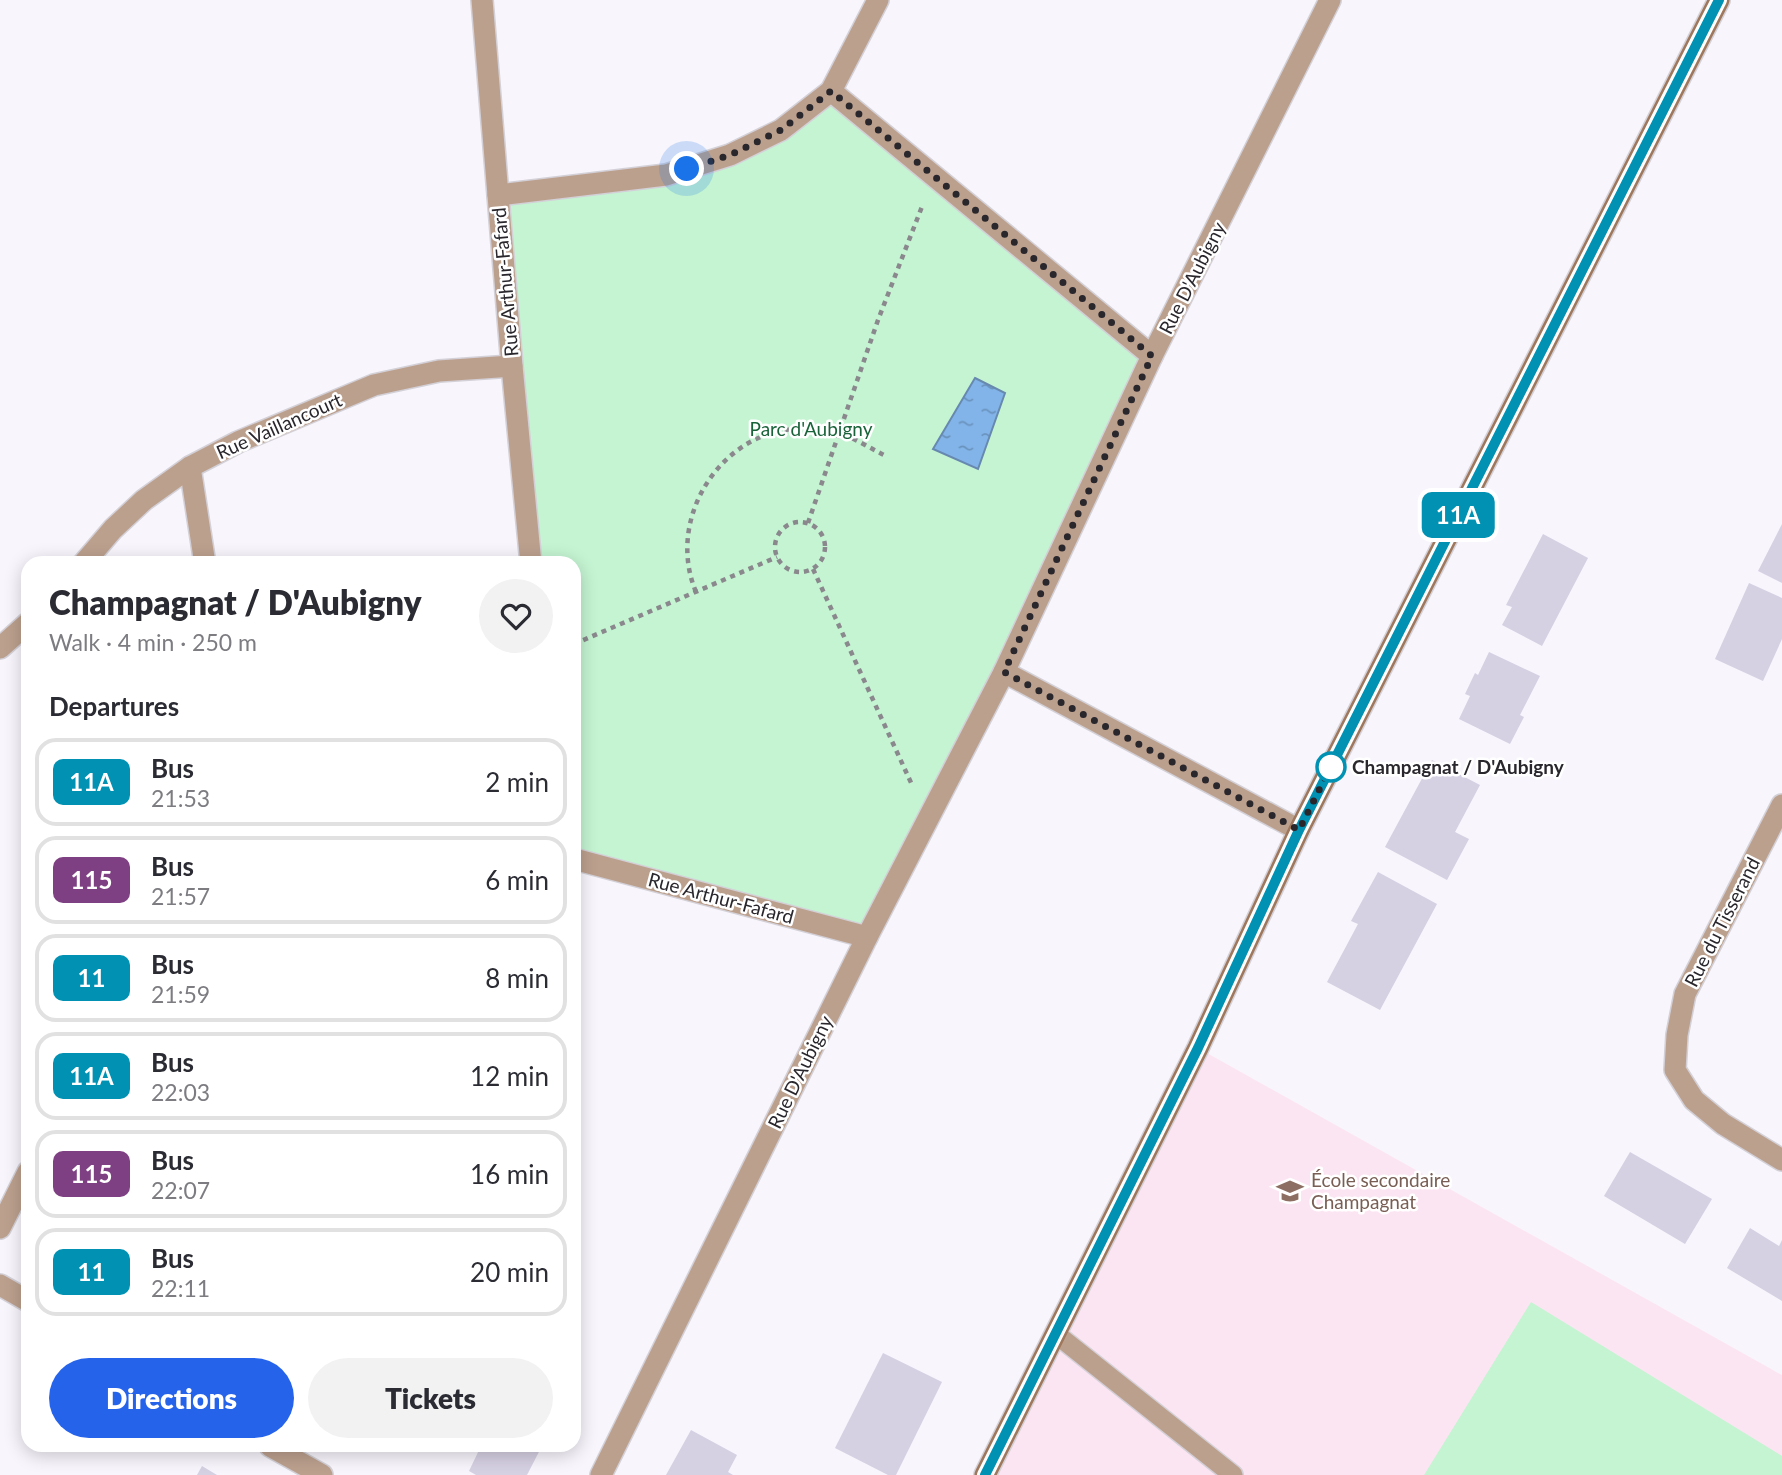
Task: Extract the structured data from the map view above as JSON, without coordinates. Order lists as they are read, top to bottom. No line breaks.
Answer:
{"streets":{"street":["Rue D'Aubigny","Rue Arthur-Fafard","Rue Vaillancourt","Rue du Tisserand"]},"crossings":[["Rue D'Aubigny","Rue Arthur-Fafard"],["Rue Arthur-Fafard","Rue Vaillancourt"]],"parks":["Parc d'Aubigny"],"places":{"other":["Champagnat / D'Aubigny"],"school or university":["École secondaire Champagnat"]},"lines":["bus line 11A"],"page":{"on_map":"11A","heading":[["Champagnat / D'Aubigny","Walk · 4 min · 250 m"],"Departures"],"list":[{"mark":"11A","name":"Bus","note":"21:53","value":"2 min"},{"mark":"115","name":"Bus","note":"21:57","value":"6 min"},{"mark":"11","name":"Bus","note":"21:59","value":"8 min"},{"mark":"11A","name":"Bus","note":"22:03","value":"12 min"},{"mark":"115","name":"Bus","note":"22:07","value":"16 min"},{"mark":"11","name":"Bus","note":"22:11","value":"20 min"}],"buttons":["Directions","Tickets"]}}
